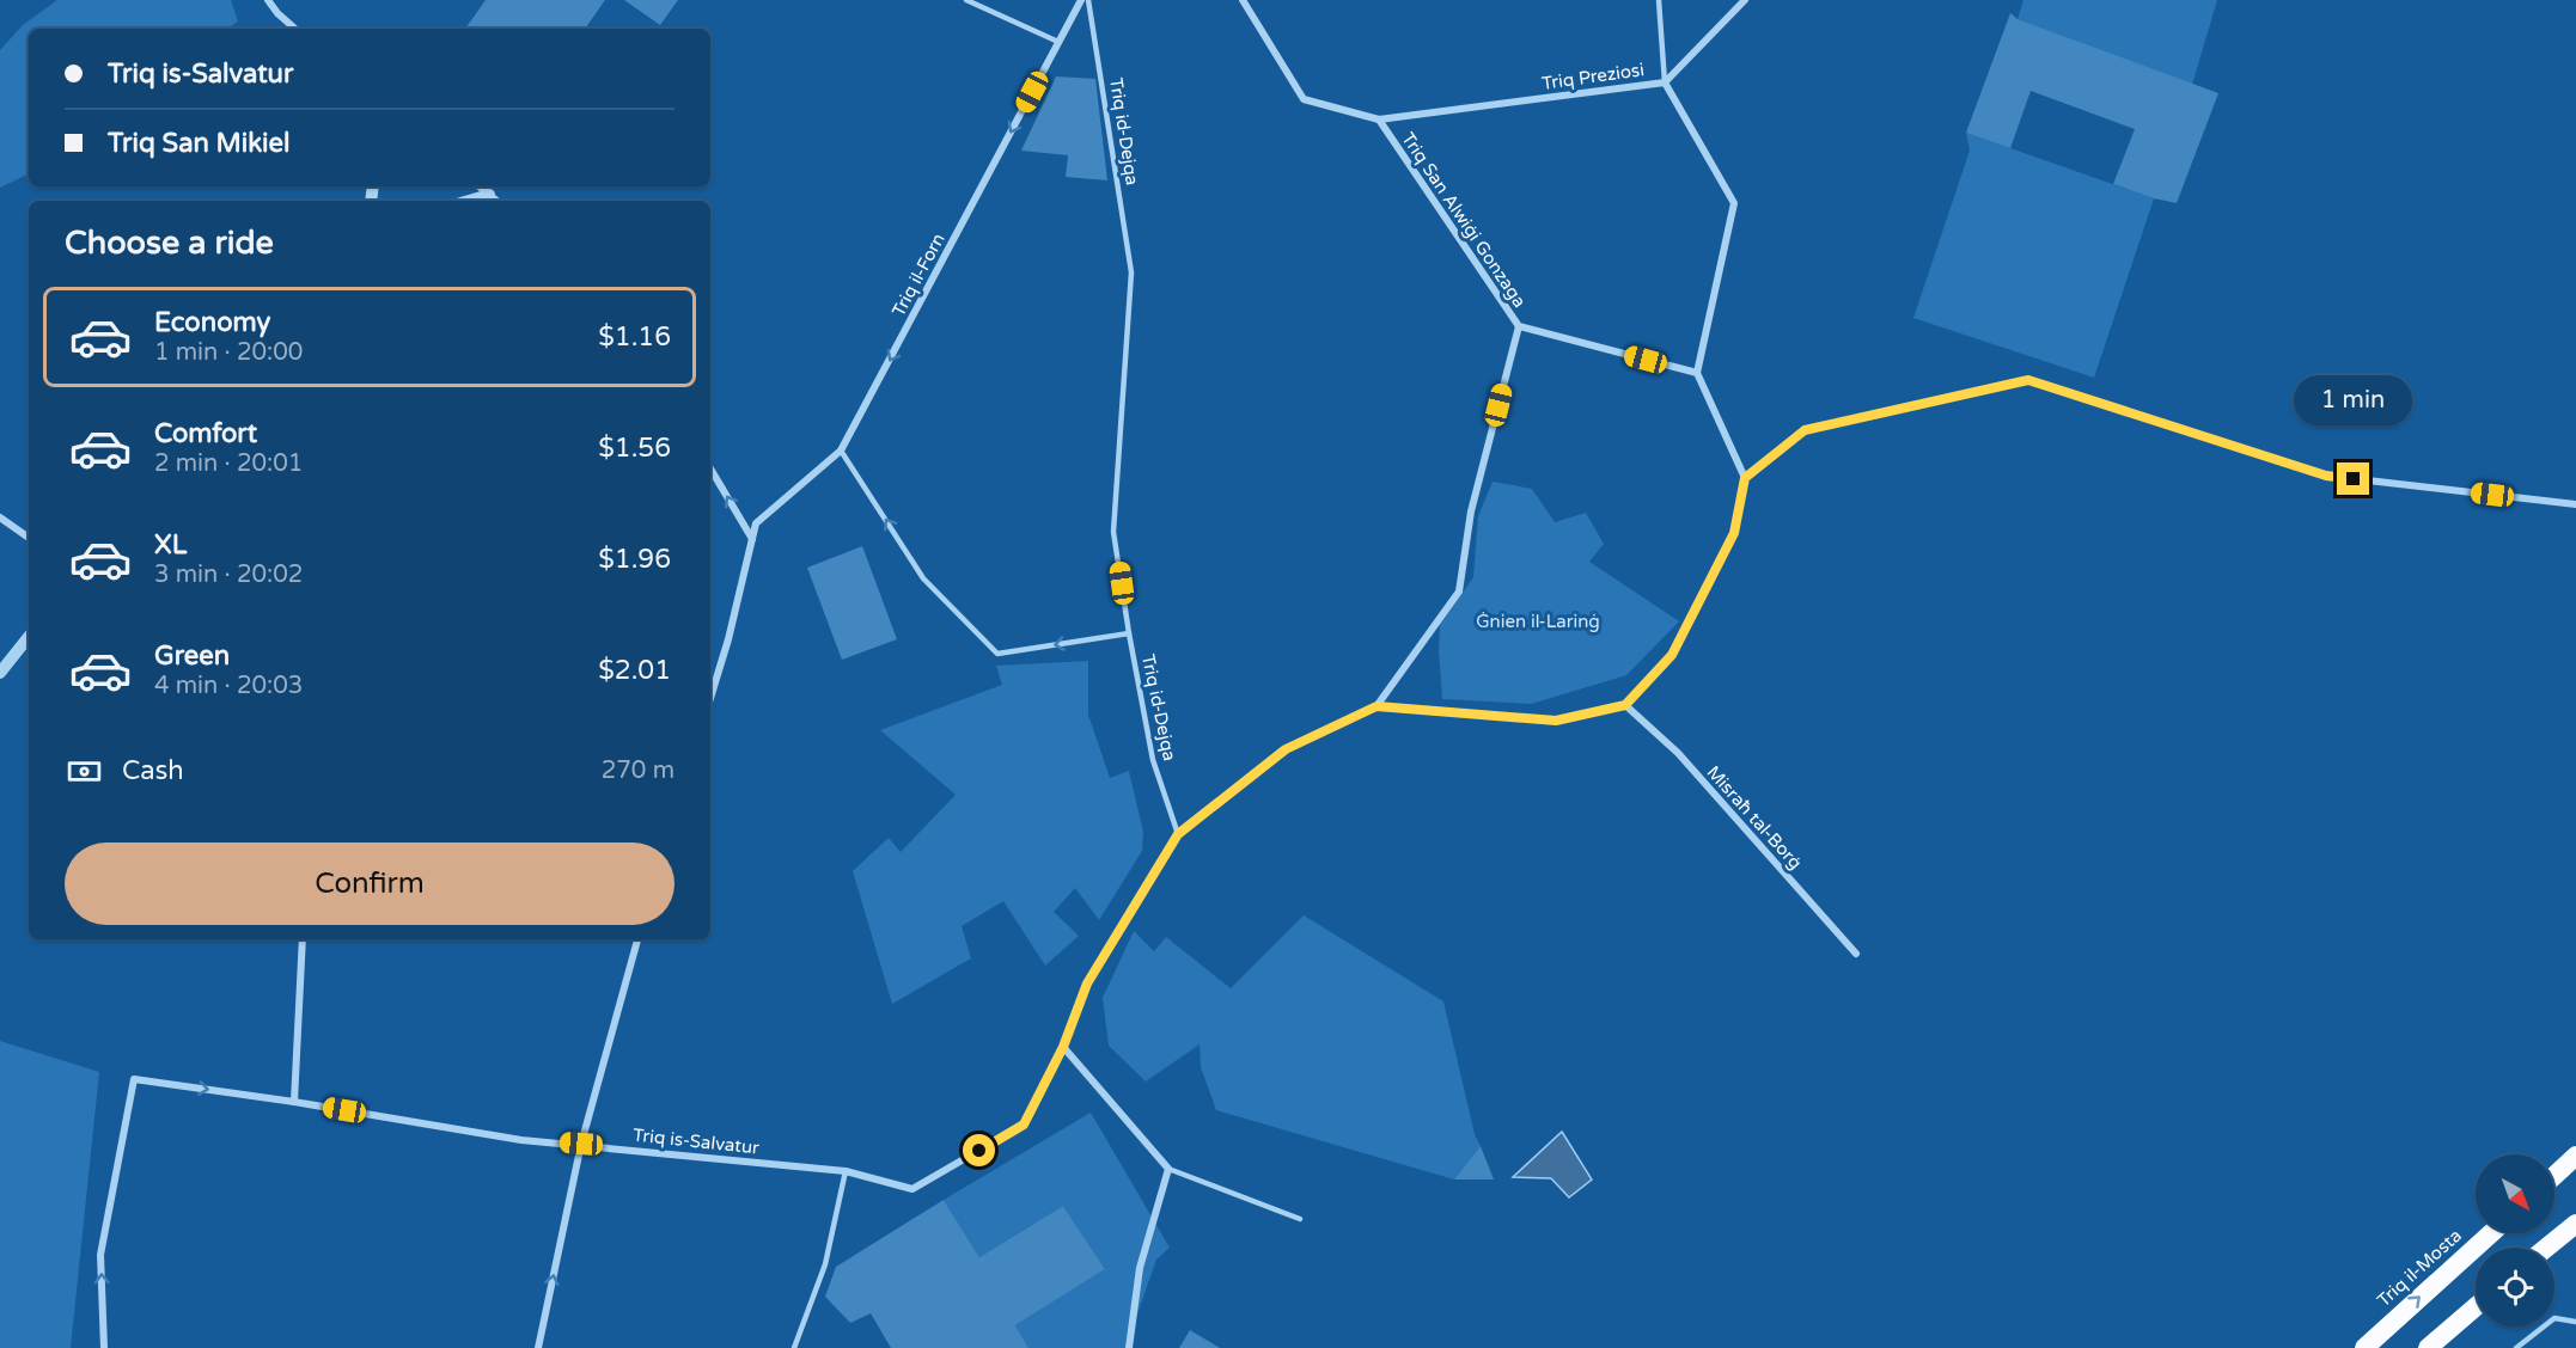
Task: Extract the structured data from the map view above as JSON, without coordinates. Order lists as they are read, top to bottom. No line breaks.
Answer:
{"streets":{"highway":["Triq il-Mosta"],"street":["Triq Preziosi","Triq San Alwiġi Gonzaga","Triq il-Forn","Misraħ tal-Borġ","Triq is-Salvatur"],"lane":["Triq id-Dejqa"]},"crossings":[["Triq Preziosi","Triq San Alwiġi Gonzaga"]],"one_way":["Triq il-Forn"],"parks":["Ġnien il-Larinġ"],"north":"bottom right","page":{"banner":["Triq is-Salvatur","Triq San Mikiel"],"heading":"Choose a ride","list":[{"name":"Economy","note":"1 min · 20:00","value":"$1.16"},{"name":"Comfort","note":"2 min · 20:01","value":"$1.56"},{"name":"XL","note":"3 min · 20:02","value":"$1.96"},{"name":"Green","note":"4 min · 20:03","value":"$2.01"}],"bubble":"1 min","pay":["Cash","270 m"],"buttons":"Confirm"}}
